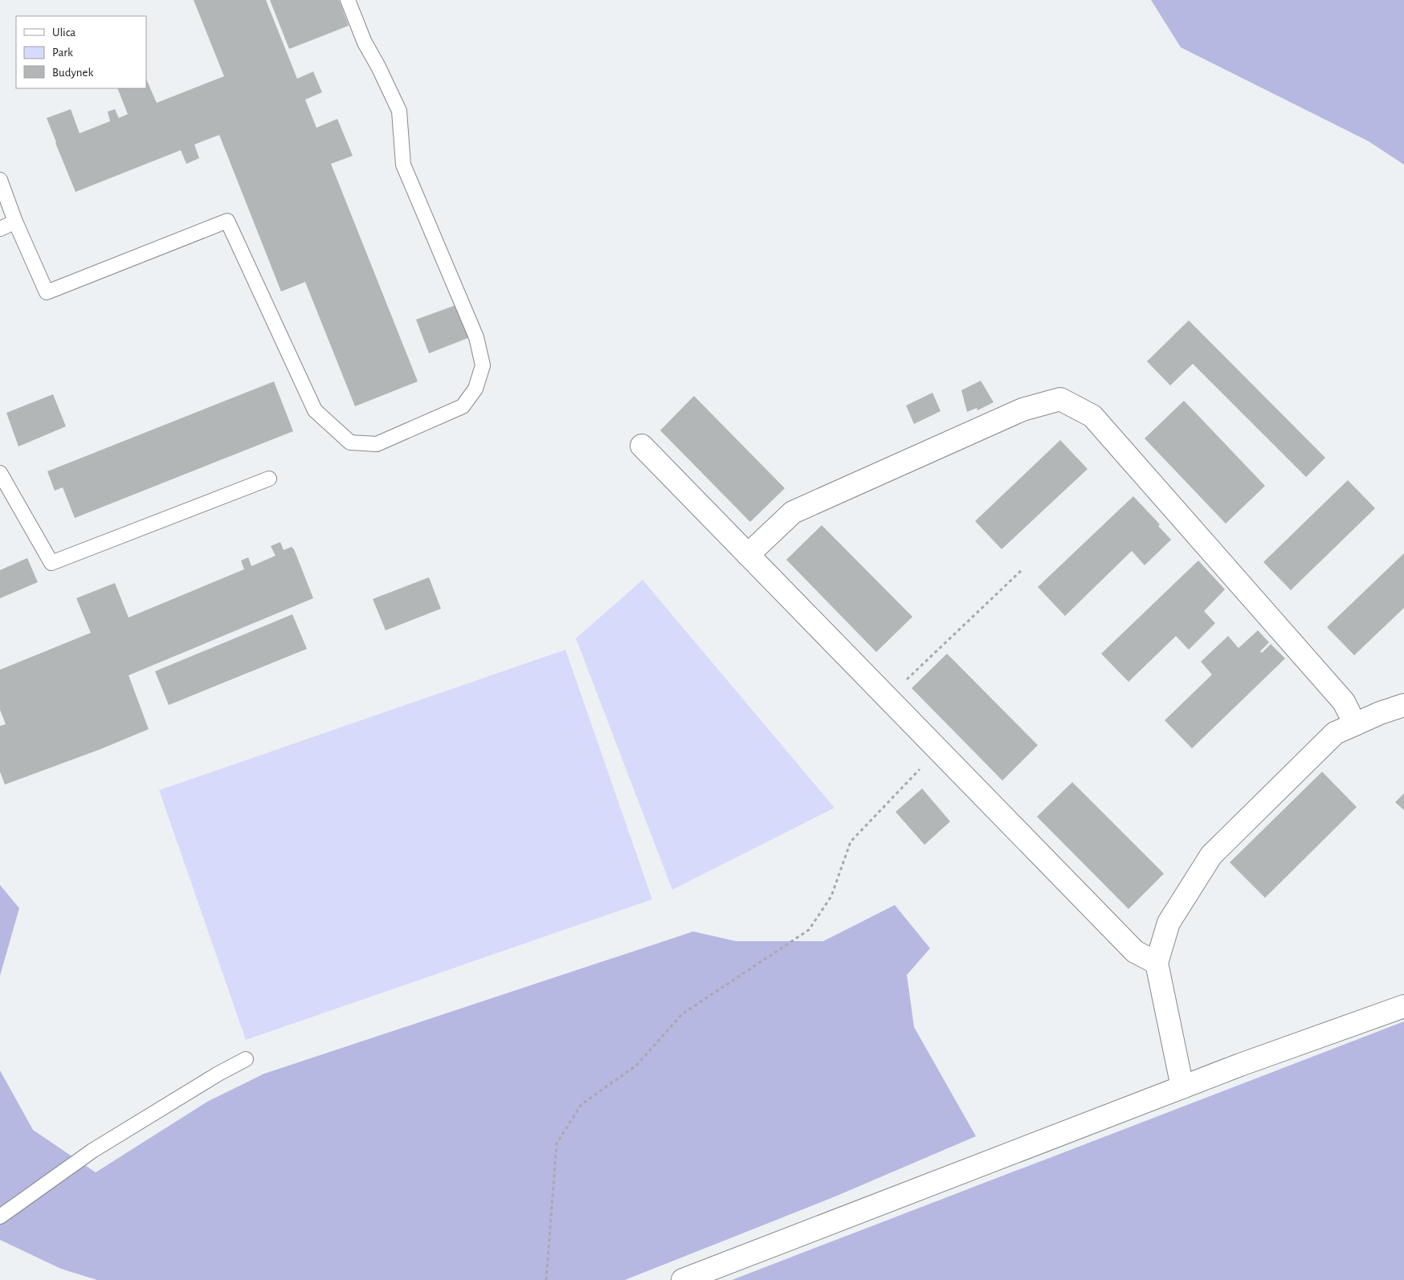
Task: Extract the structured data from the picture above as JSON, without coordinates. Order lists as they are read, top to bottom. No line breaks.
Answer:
{"legend":["Ulica","Park","Budynek"]}
